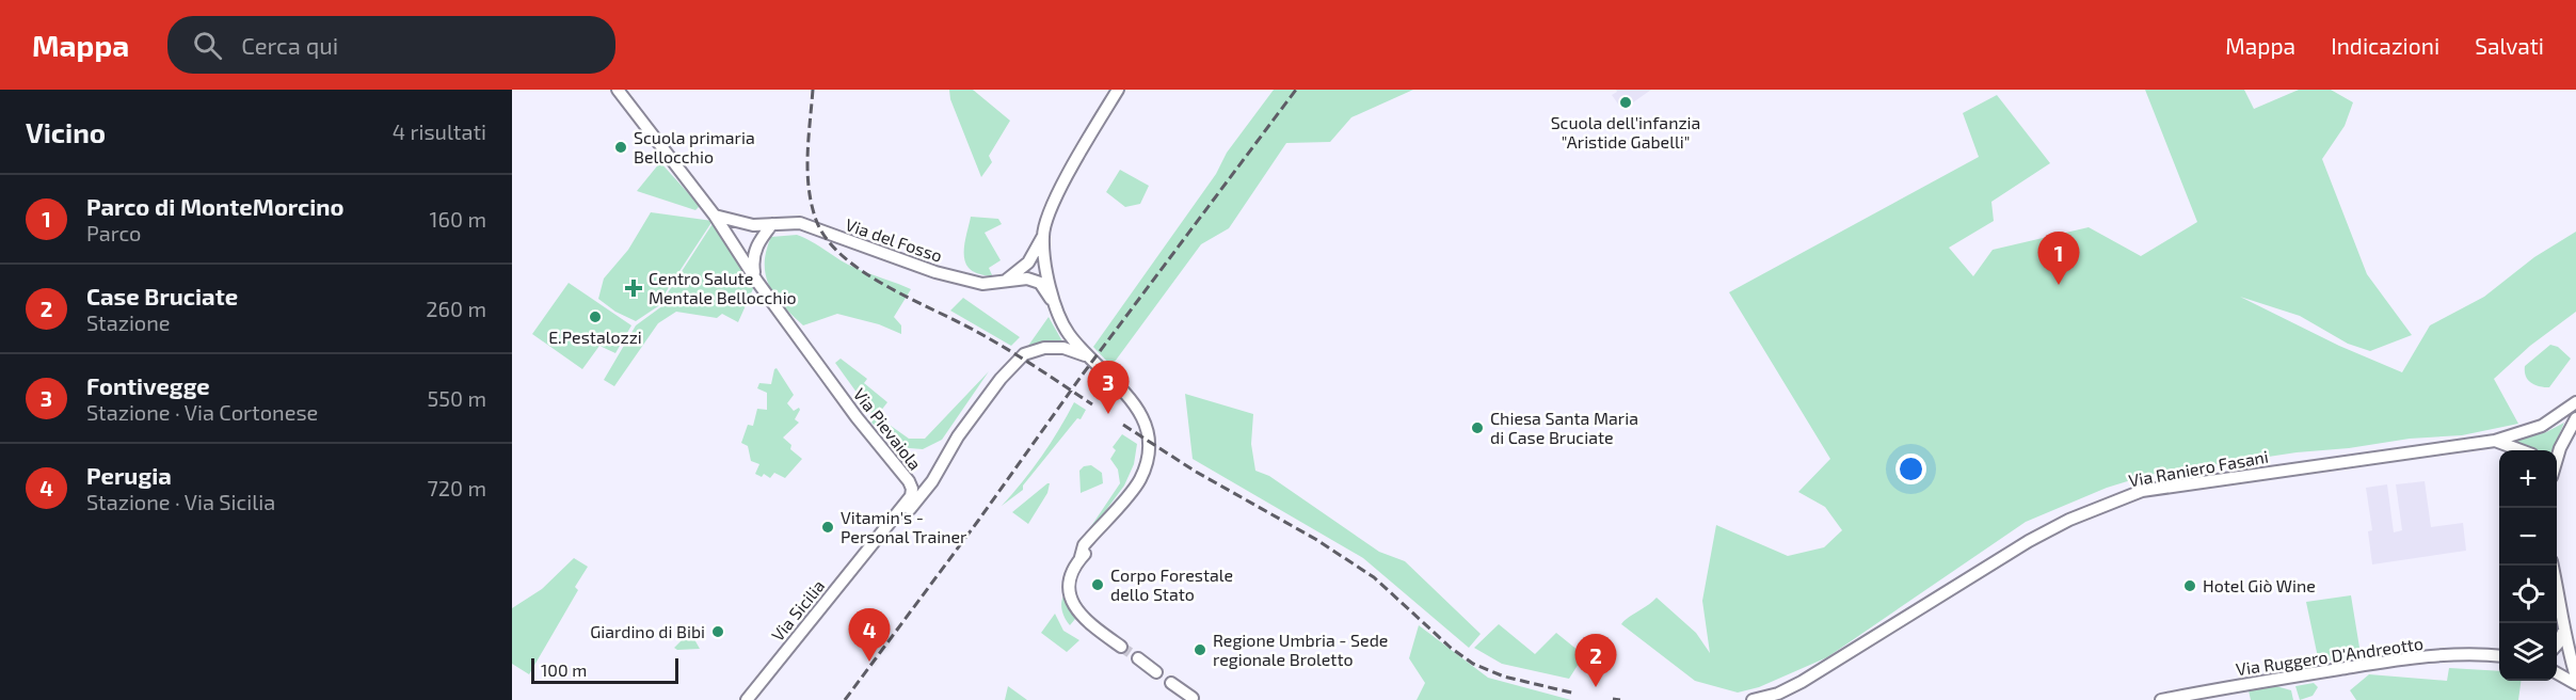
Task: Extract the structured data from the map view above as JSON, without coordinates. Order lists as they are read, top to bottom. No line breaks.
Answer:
{"streets":{"main road":["Via del Fosso","Via Pievaiola","Via Raniero Fasani","Via Sicilia","Via Ruggero D'Andreotto"]},"crossings":[["Via del Fosso","Via Pievaiola"],["Via Pievaiola","Via Sicilia"]],"places":{"other":["Scuola dell'infanzia \"Aristide Gabelli\"","Scuola primaria Bellocchio","E.Pestalozzi","Chiesa Santa Maria di Case Bruciate","Vitamin's - Personal Trainer","Corpo Forestale dello Stato","Hotel Giò Wine","Giardino di Bibi","Regione Umbria - Sede regionale Broletto"],"health":["Centro Salute Mentale Bellocchio"]},"scale_bar":"100 m","page":{"header":"Mappa","search":"Cerca qui","nav":["Mappa","Indicazioni","Salvati"],"heading":["Vicino","4 risultati"],"list":[{"mark":"1","name":"Parco di MonteMorcino","note":"Parco","value":"160 m"},{"mark":"2","name":"Case Bruciate","note":"Stazione","value":"260 m"},{"mark":"3","name":"Fontivegge","note":"Stazione · Via Cortonese","value":"550 m"},{"mark":"4","name":"Perugia","note":"Stazione · Via Sicilia","value":"720 m"}],"pins":["1","3","4","2"],"map_buttons":["+","−"],"scale":"100 m"}}
